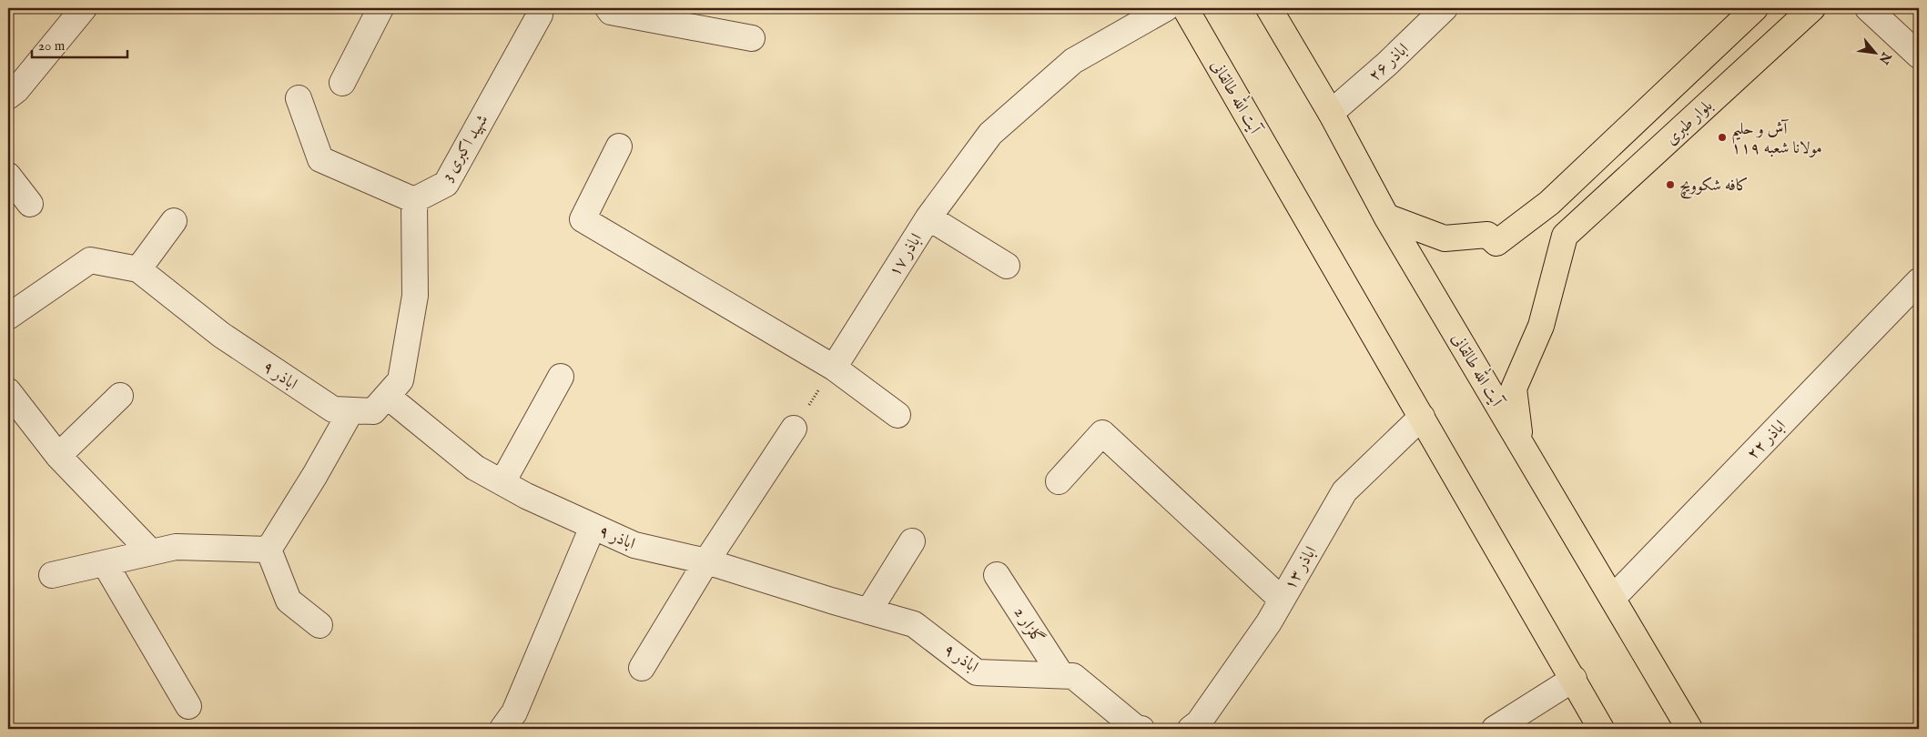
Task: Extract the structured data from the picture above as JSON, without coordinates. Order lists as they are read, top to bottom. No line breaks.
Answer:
{"streets":{"main road":["آیت الله طالقانی","بلوار طبری"],"street":["اباذر ۲۶","شهید اکبری 3","اباذر ۱۷","اباذر ۹","اباذر ۲۲","اباذر ۱۳","گلزار 2"]},"crossings":[["اباذر ۲۶","آیت الله طالقانی"],["آیت الله طالقانی","بلوار طبری"],["آیت الله طالقانی","اباذر ۲۲"],["آیت الله طالقانی","اباذر ۱۳"],["اباذر ۹","گلزار 2"]],"places":["آش و حلیم مولانا شعبه ۱۱۹","کافه شکوویچ"],"scale_bar":"20 m","north":"bottom right"}
